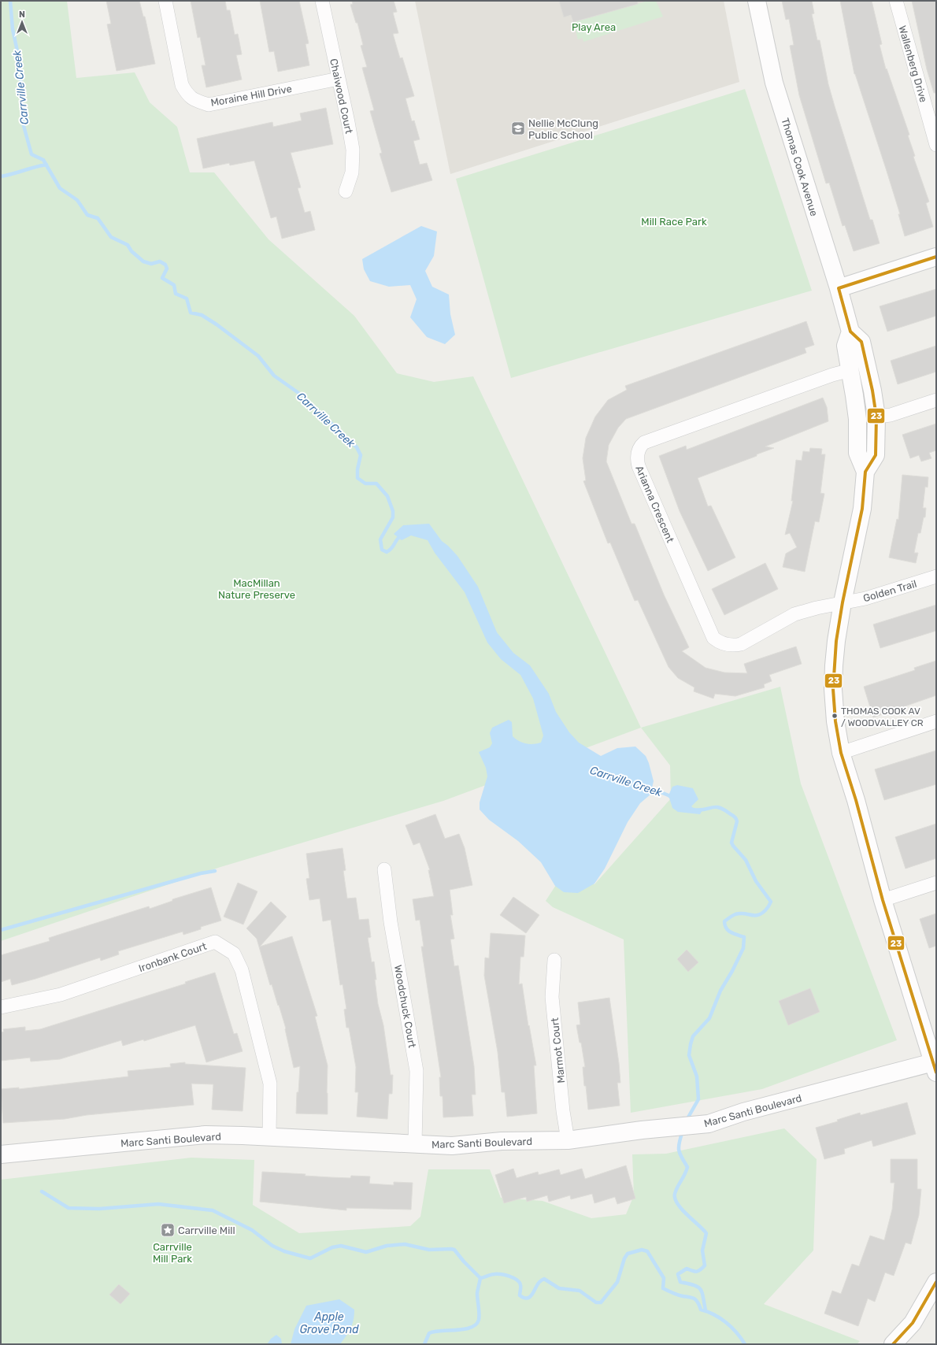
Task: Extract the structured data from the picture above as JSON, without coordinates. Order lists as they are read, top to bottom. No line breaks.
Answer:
{"streets":{"street":["Wallenberg Drive","Moraine Hill Drive","Chaiwood Court","Thomas Cook Avenue","Arianna Crescent","Golden Trail","Ironbank Court","Woodchuck Court","Marmot Court","Marc Santi Boulevard"]},"crossings":[["Moraine Hill Drive","Chaiwood Court"],["Arianna Crescent","Golden Trail"],["Ironbank Court","Marc Santi Boulevard"],["Woodchuck Court","Marc Santi Boulevard"],["Marmot Court","Marc Santi Boulevard"]],"water":["Carrville Creek","Apple Grove Pond"],"parks":["Play Area","Mill Race Park","MacMillan Nature Preserve","Carrville Mill Park"],"places":{"school or university":["Nellie McClung Public School"],"other":["THOMAS COOK AV / WOODVALLEY CR"],"place":["Carrville Mill"]},"lines":["transit line 23"],"north":"top"}
